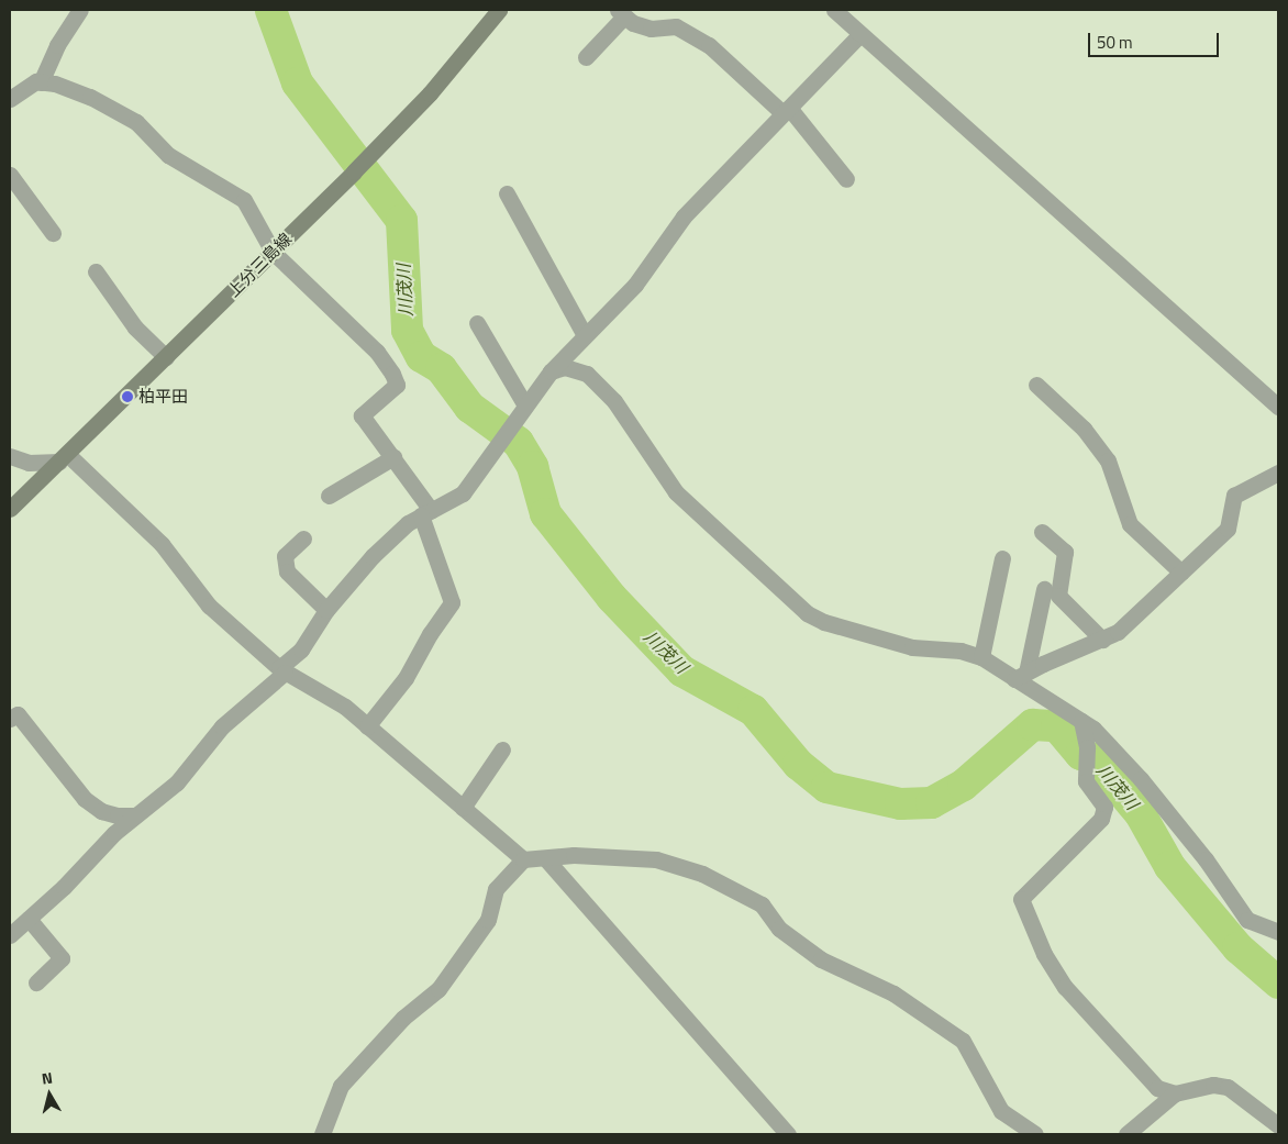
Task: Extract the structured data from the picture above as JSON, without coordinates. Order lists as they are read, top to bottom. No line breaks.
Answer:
{"streets":{"main road":["上分三島線"]},"water":["川茂川"],"places":["柏平田"],"scale_bar":"50 m","north":"top"}
